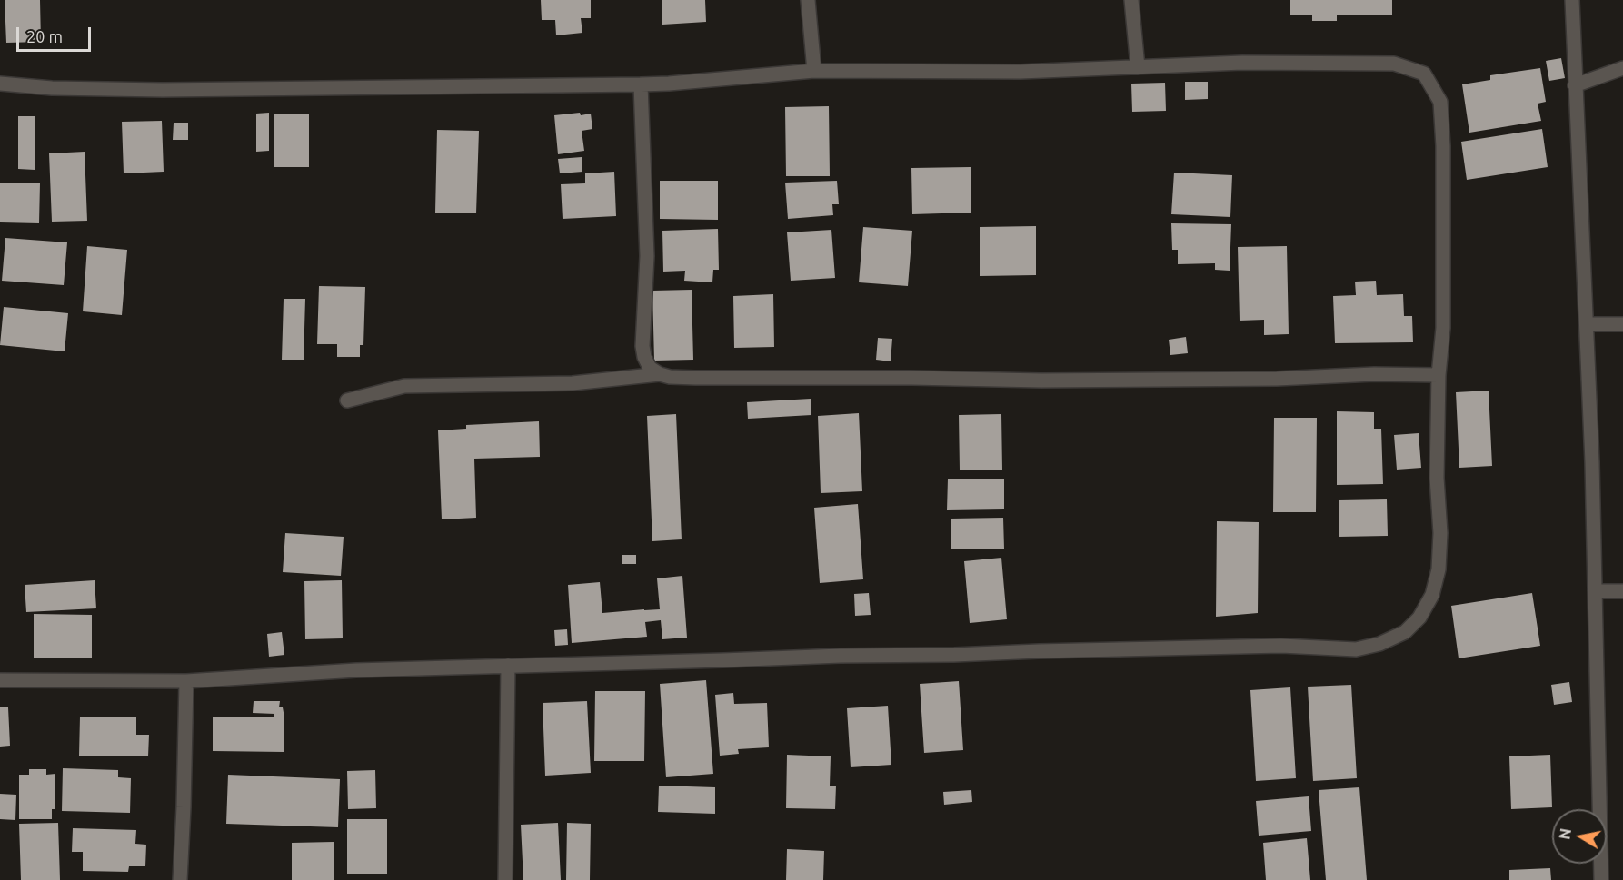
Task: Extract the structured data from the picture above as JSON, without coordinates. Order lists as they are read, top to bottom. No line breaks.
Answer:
{"scale_bar":"20 m","north":"left"}
